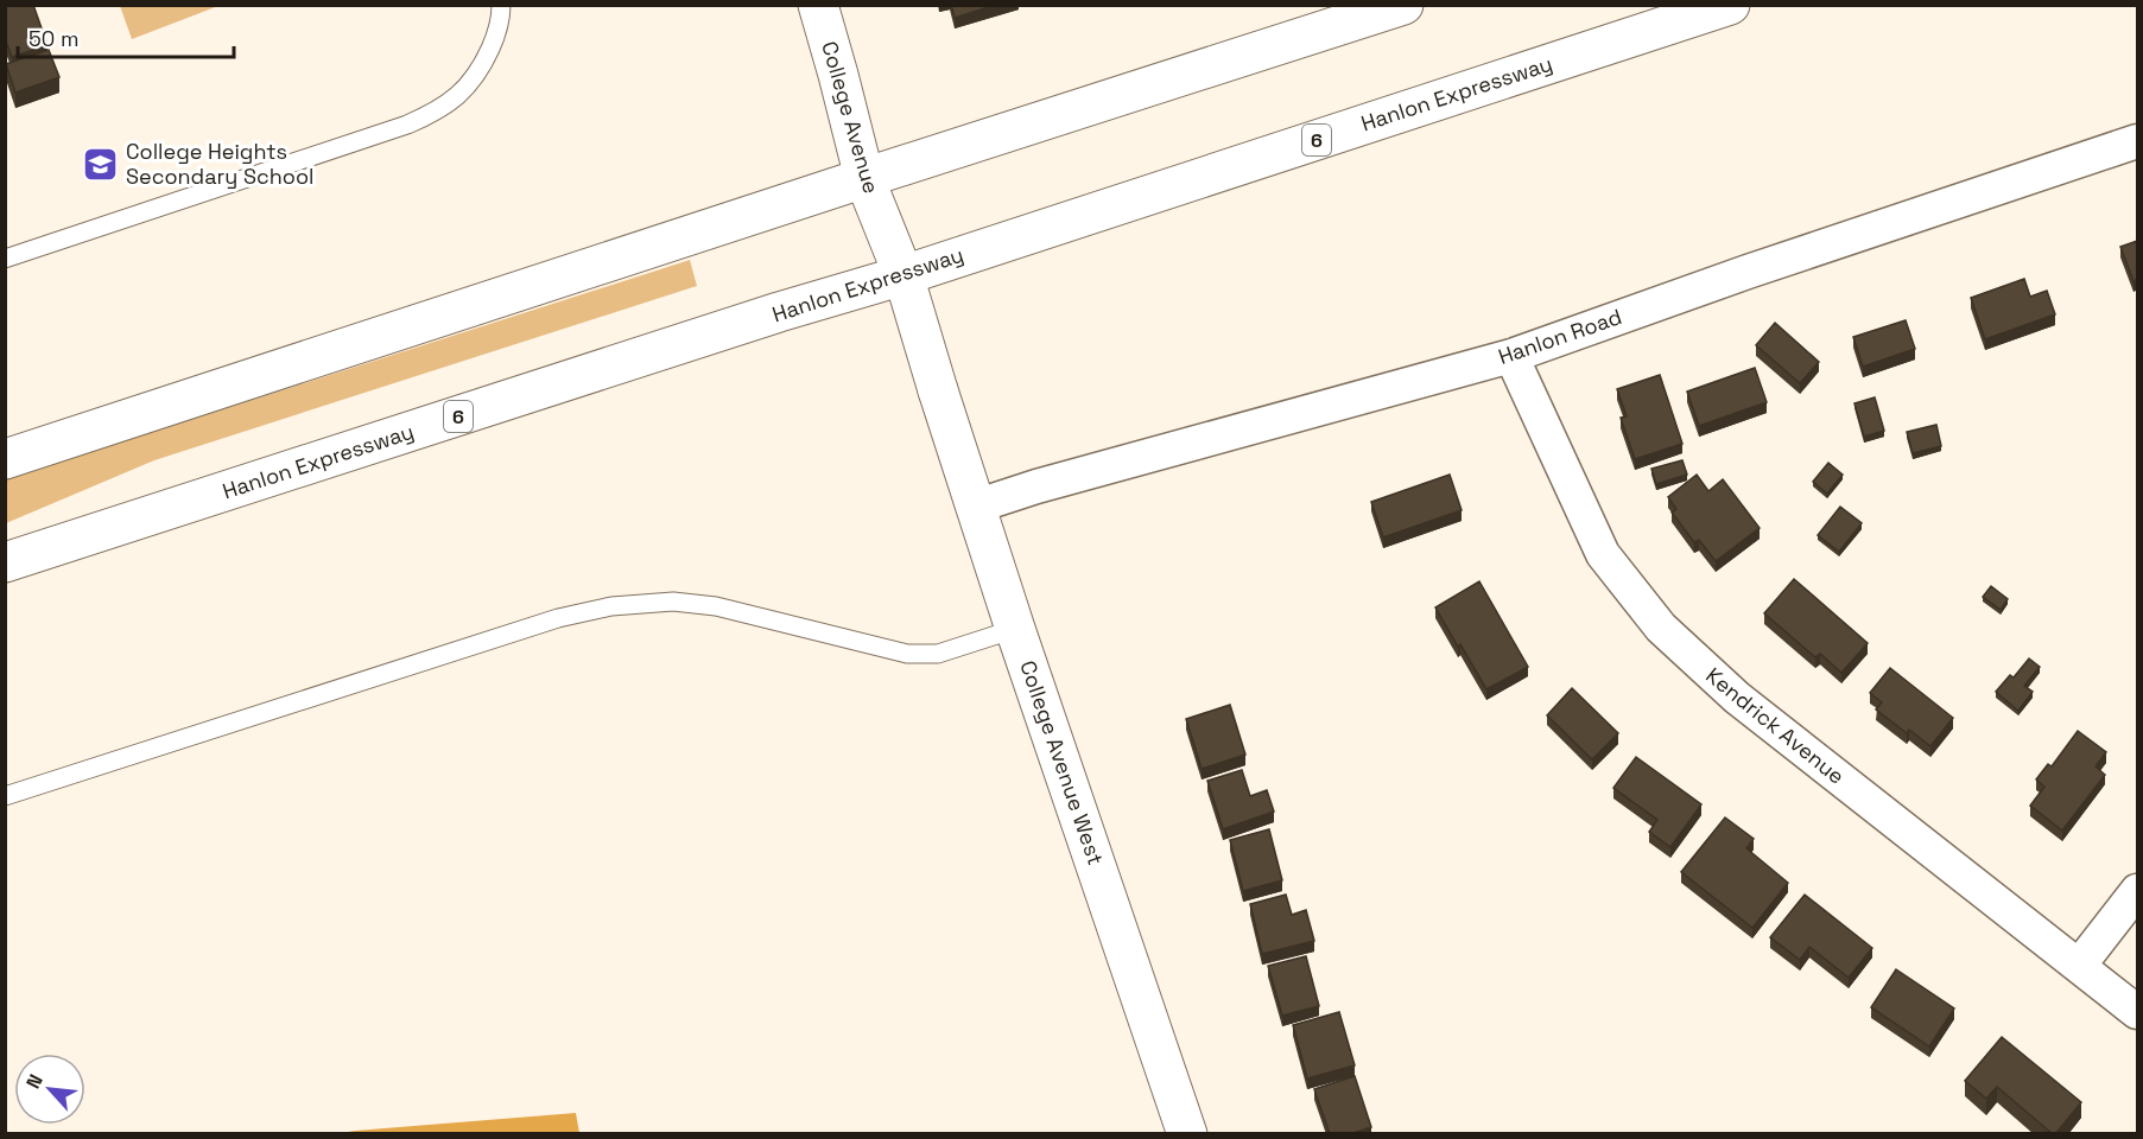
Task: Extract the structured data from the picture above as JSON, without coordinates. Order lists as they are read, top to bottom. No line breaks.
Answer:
{"streets":{"main road":["Hanlon Expressway","College Avenue","6","College Avenue West"],"street":["Hanlon Road","Kendrick Avenue"]},"crossings":[["Hanlon Expressway","College Avenue"],["College Avenue","College Avenue West"],["Hanlon Road","Kendrick Avenue"],["Hanlon Road","College Avenue West"]],"places":{"school or university":["College Heights Secondary School"]},"scale_bar":"50 m","north":"top left"}
